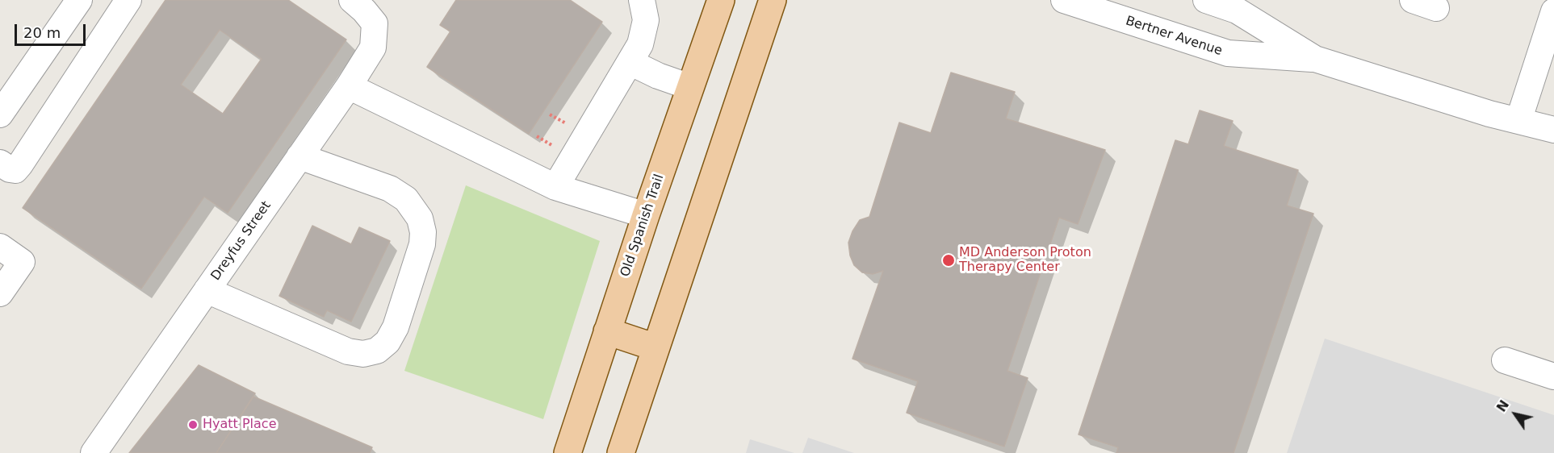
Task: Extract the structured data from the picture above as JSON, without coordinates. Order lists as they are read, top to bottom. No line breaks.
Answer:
{"streets":{"main road":["Old Spanish Trail"],"street":["Bertner Avenue","Dreyfus Street"]},"places":["MD Anderson Proton Therapy Center","Hyatt Place"],"scale_bar":"20 m","north":"top left"}
